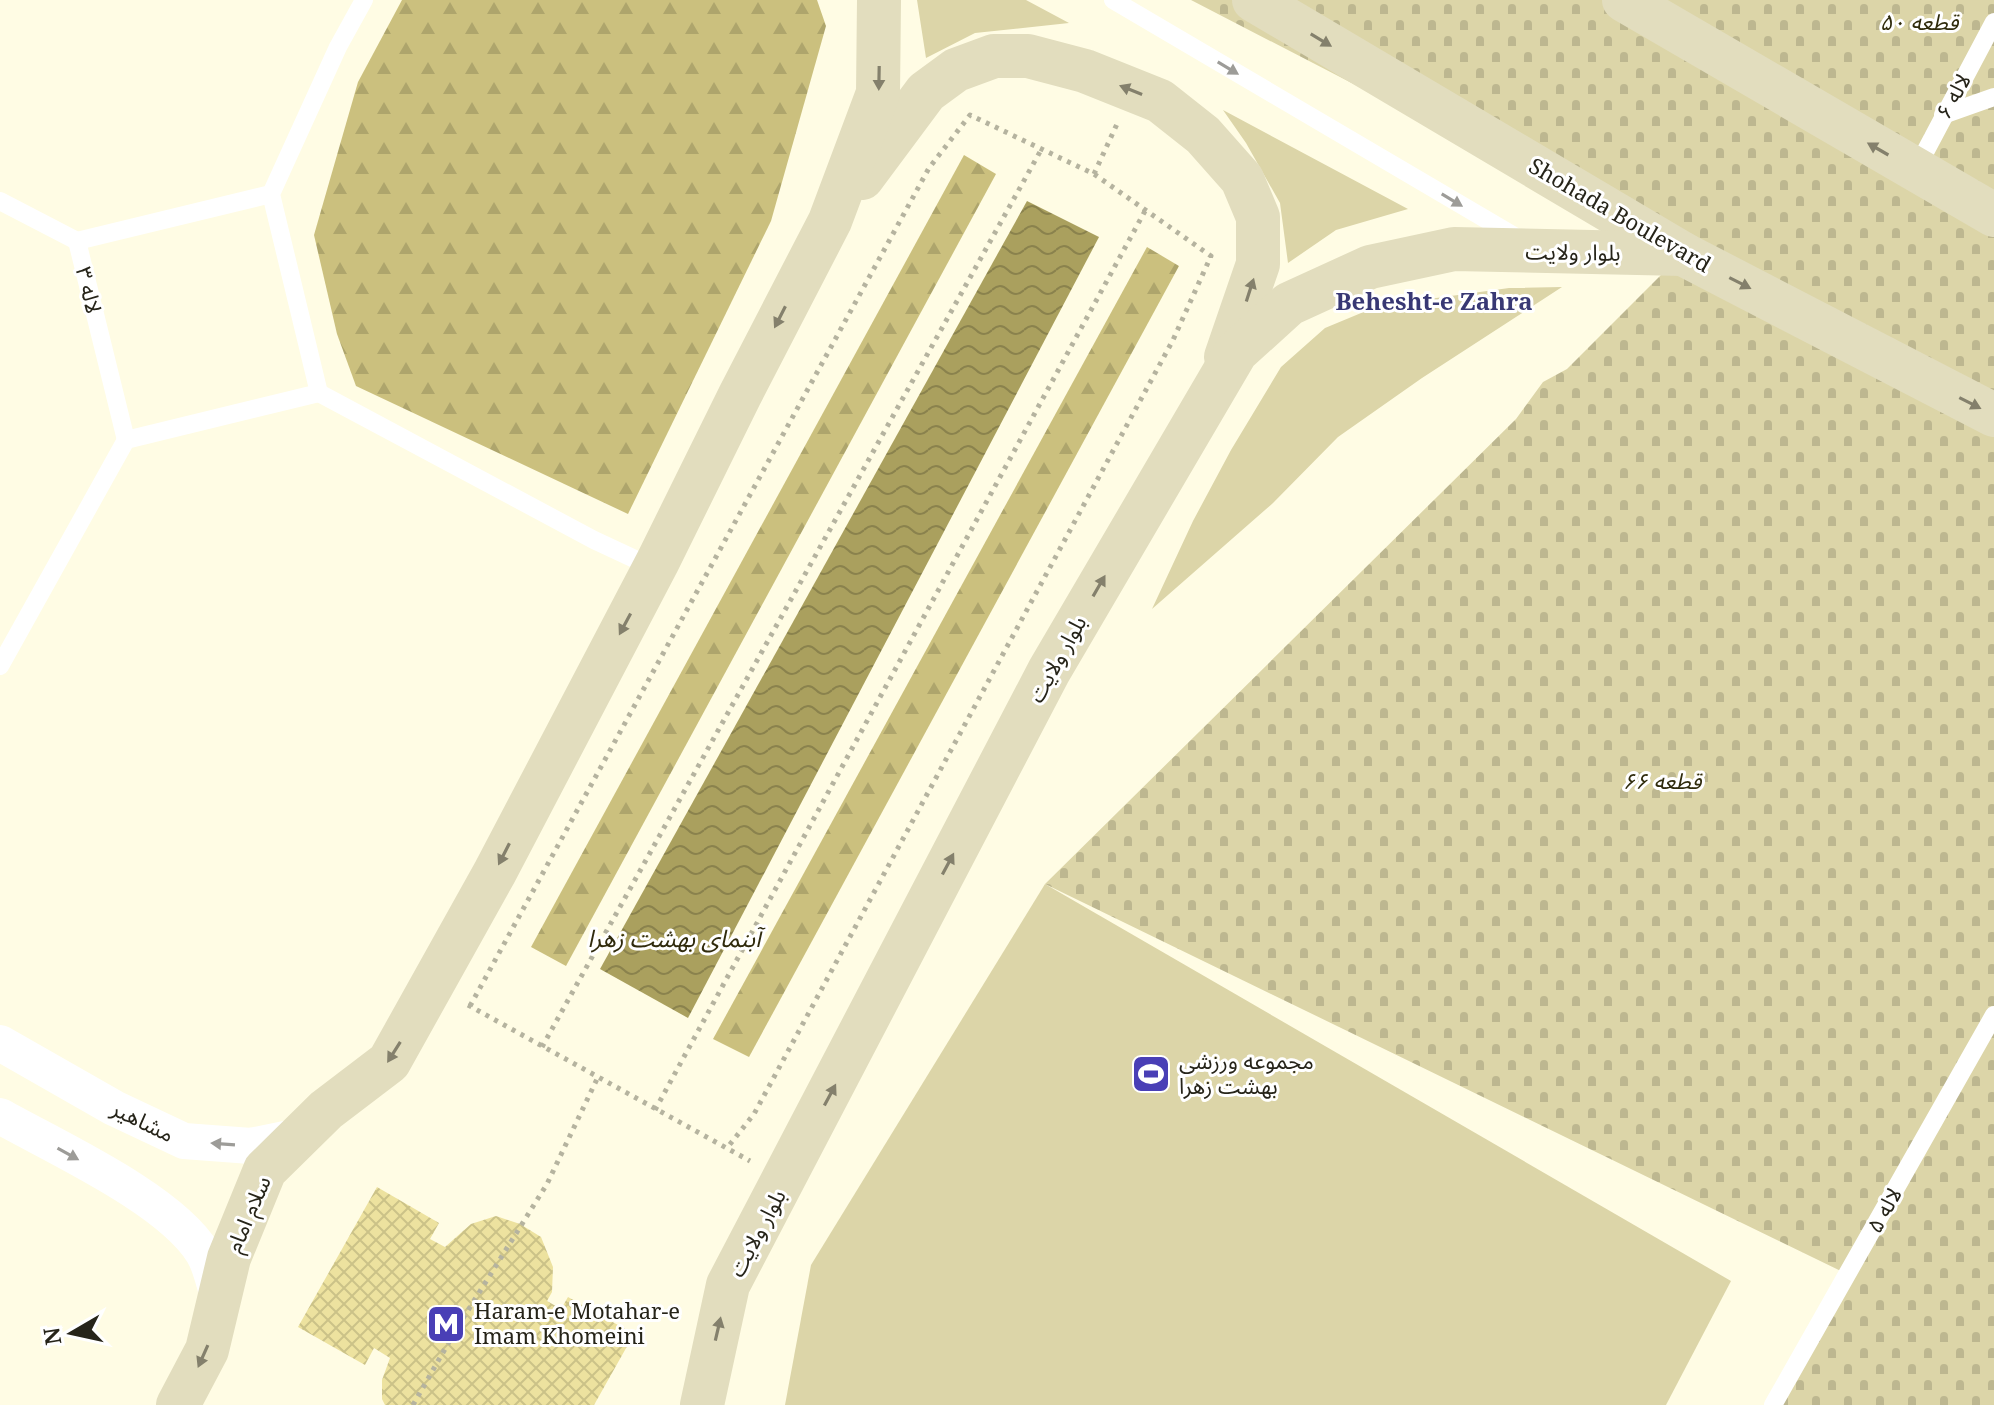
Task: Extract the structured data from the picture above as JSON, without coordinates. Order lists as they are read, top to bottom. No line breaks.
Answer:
{"streets":{"street":["Shohada Boulevard","بلوار ولایت","مشاهیر","سلام امام"],"lane":["لاله ۶","لاله ۳","لاله ۵"]},"crossings":[["Shohada Boulevard","بلوار ولایت"],["مشاهیر","سلام امام"]],"one_way":["بلوار ولایت","مشاهیر","سلام امام"],"districts":["Behesht-e Zahra"],"water":["آبنمای بهشت زهرا"],"parks":["قطعه ۵۰","قطعه ۶۶"],"places":{"sports":["مجموعه ورزشی بهشت زهرا"],"metro station":["Haram-e Motahar-e Imam Khomeini"]},"north":"left"}
